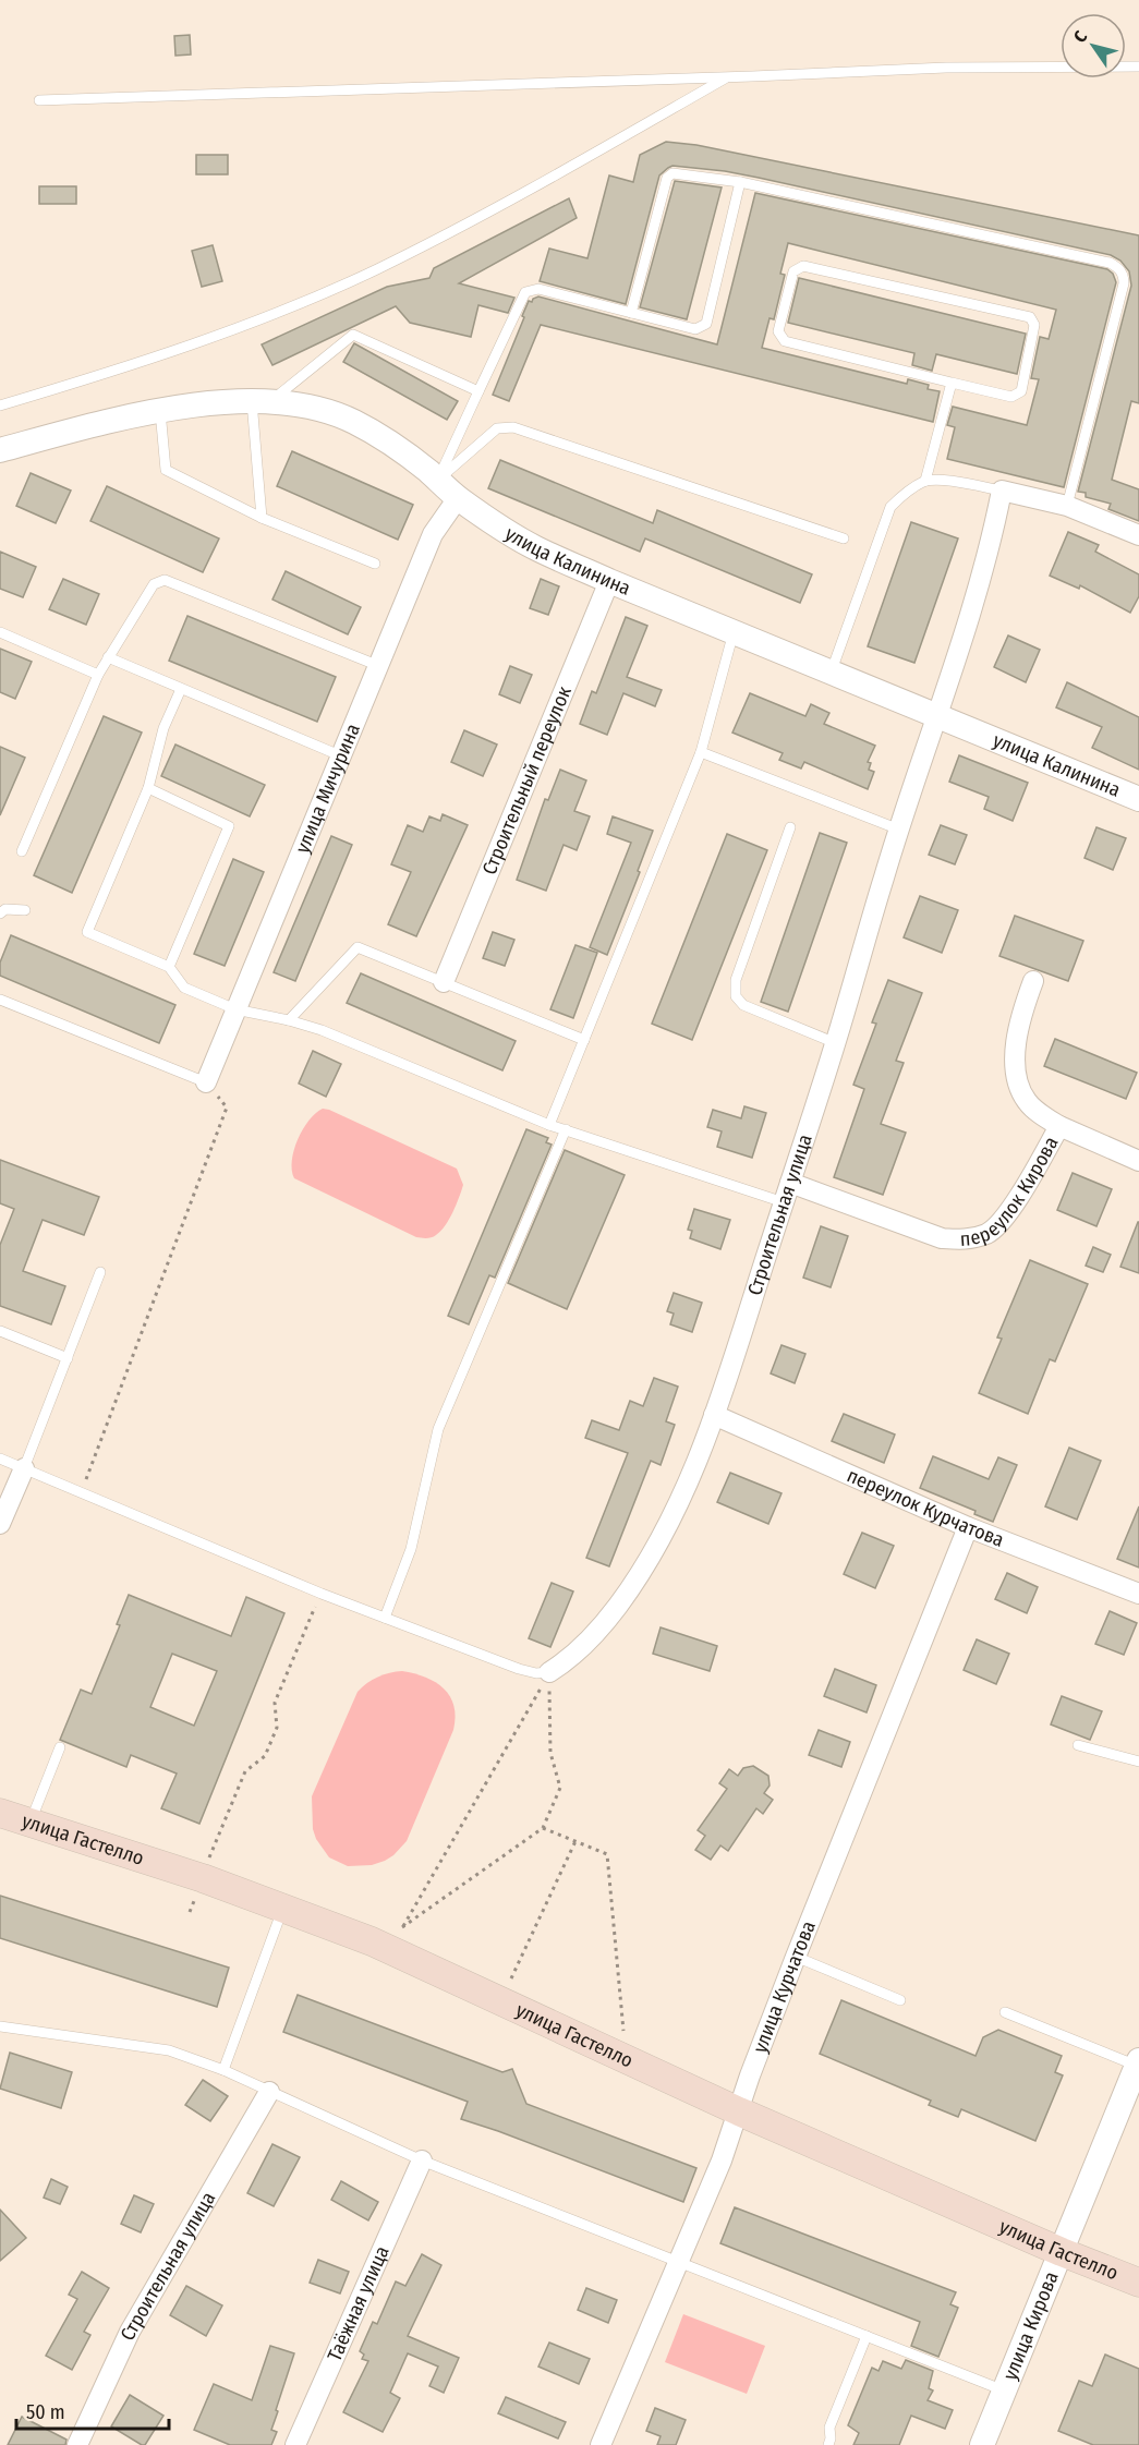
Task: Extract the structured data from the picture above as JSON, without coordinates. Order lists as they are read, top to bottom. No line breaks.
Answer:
{"streets":{"main road":["улица Гастелло"],"street":["улица Калинина","Строительный переулок","улица Мичурина","переулок Кирова","Строительная улица","переулок Курчатова","улица Курчатова","Таёжная улица","улица Кирова"]},"crossings":[["улица Калинина","Строительный переулок"],["улица Калинина","улица Мичурина"],["улица Калинина","Строительная улица"],["переулок Кирова","Строительная улица"],["Строительная улица","переулок Курчатова"],["переулок Курчатова","улица Курчатова"],["улица Гастелло","улица Курчатова"],["улица Гастелло","улица Кирова"]],"scale_bar":"50 m","north":"top left"}
